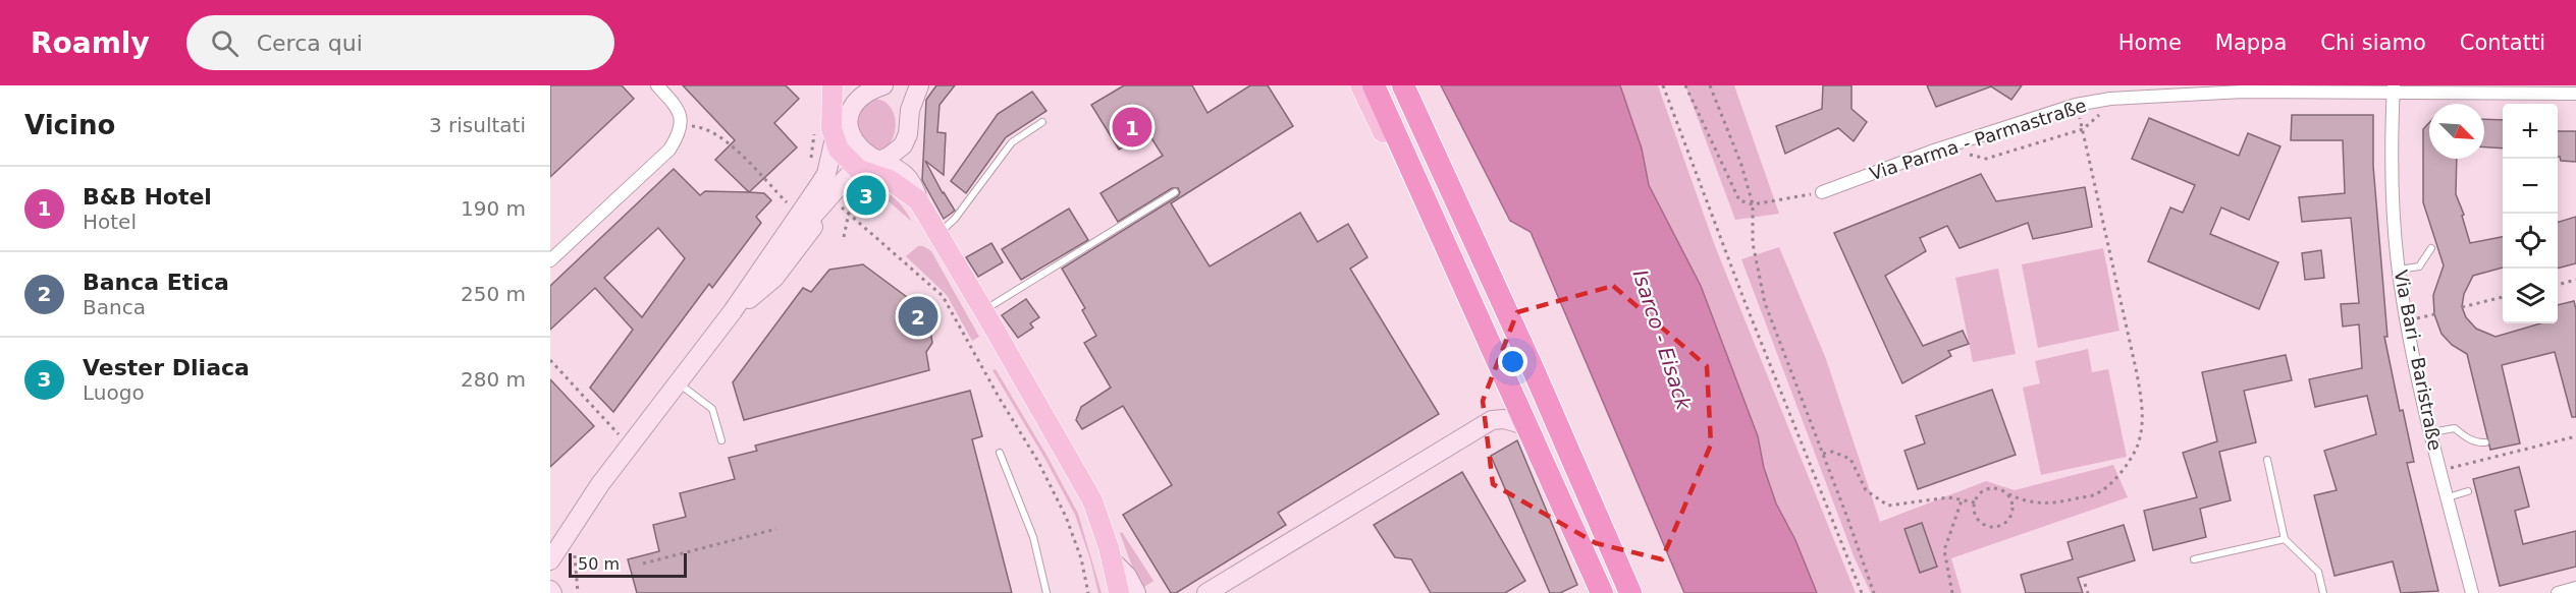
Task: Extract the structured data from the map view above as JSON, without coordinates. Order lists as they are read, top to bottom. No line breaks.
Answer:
{"streets":{"street":["Via Parma - Parmastraße","Via Bari - Baristraße"]},"crossings":[["Via Parma - Parmastraße","Via Bari - Baristraße"]],"water":["Isarco - Eisack"],"scale_bar":"50 m","north":"bottom right","page":{"header":"Roamly","search":"Cerca qui","nav":["Home","Mappa","Chi siamo","Contatti"],"heading":["Vicino","3 risultati"],"map_buttons":["+","−"],"pins":["1","3","2"],"list":[{"mark":"1","name":"B&B Hotel","note":"Hotel","value":"190 m"},{"mark":"2","name":"Banca Etica","note":"Banca","value":"250 m"},{"mark":"3","name":"Vester Dliaca","note":"Luogo","value":"280 m"}],"scale":"50 m"}}
